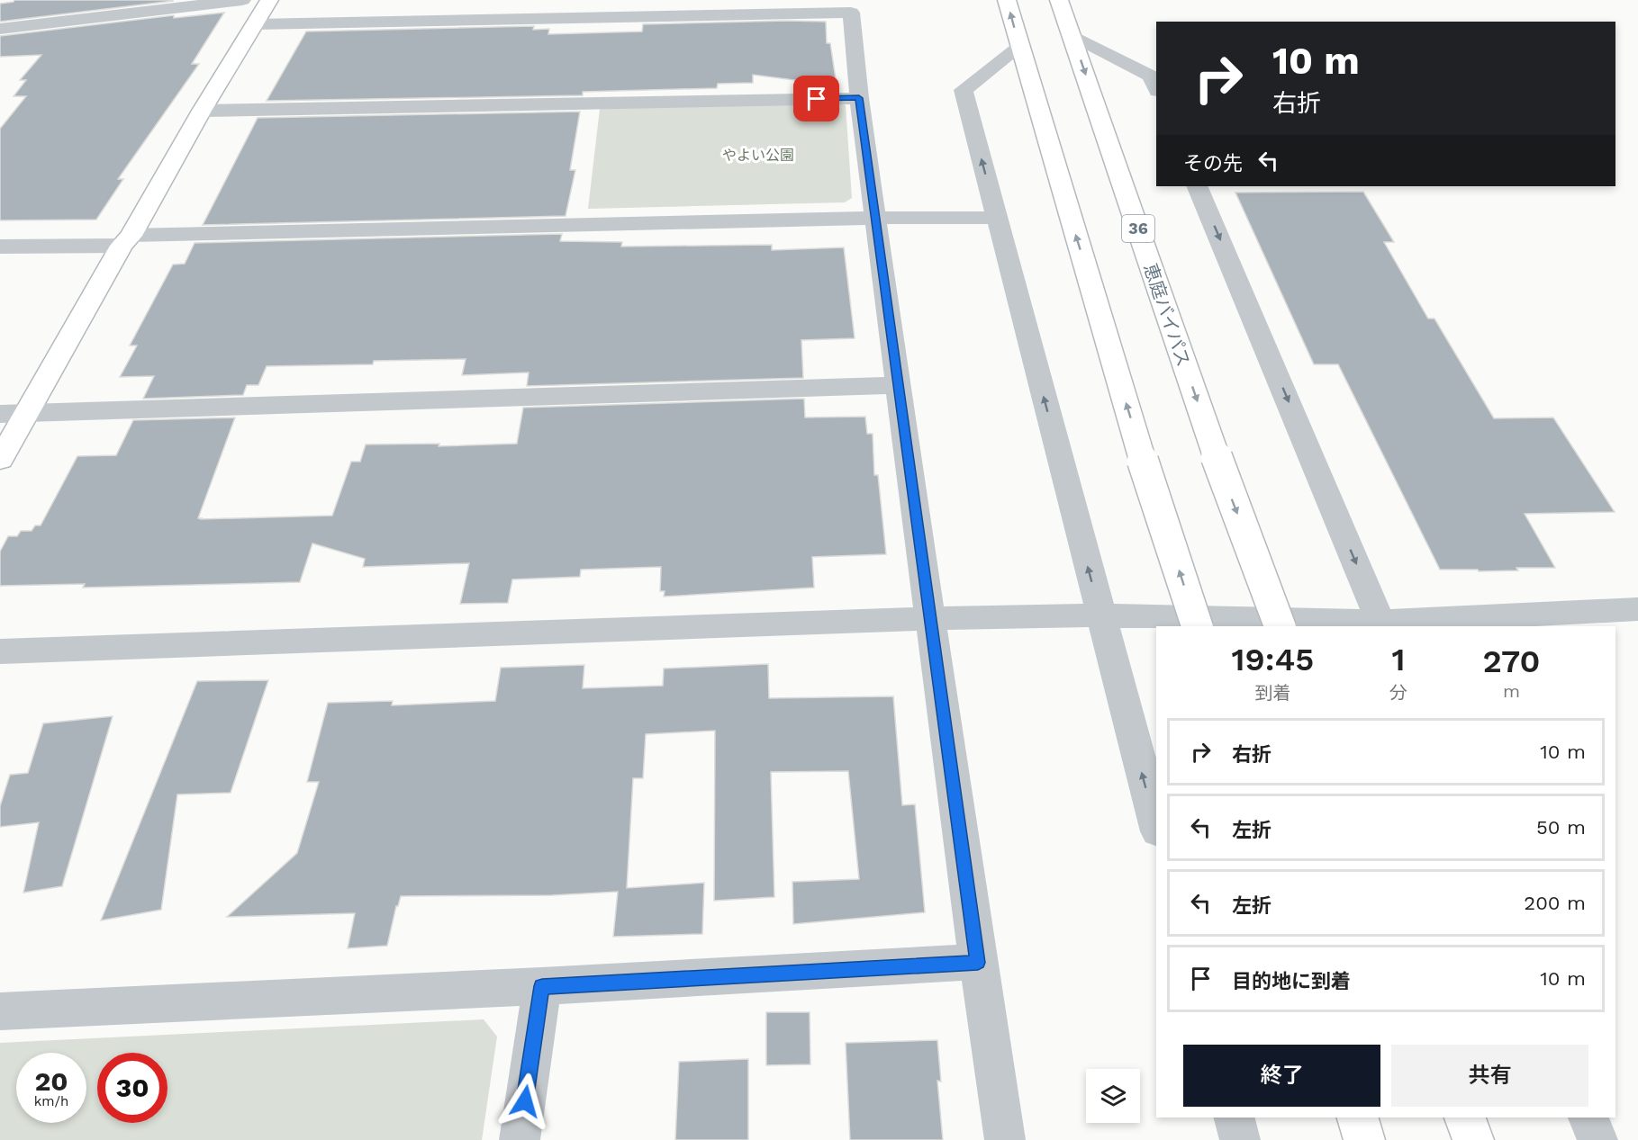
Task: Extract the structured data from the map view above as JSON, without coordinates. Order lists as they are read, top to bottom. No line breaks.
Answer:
{"streets":{"main road":["36","恵庭バイパス"]},"parks":["やよい公園"],"page":{"turn":["10 m","右折"],"then":"その先","eta":["19:45","到着","1","分","270","m"],"list":[{"name":"右折","value":"10 m"},{"name":"左折","value":"50 m"},{"name":"左折","value":"200 m"},{"name":"目的地に到着","value":"10 m"}],"buttons":["終了","共有"],"speed":"20 km/h","limit":"30"}}
